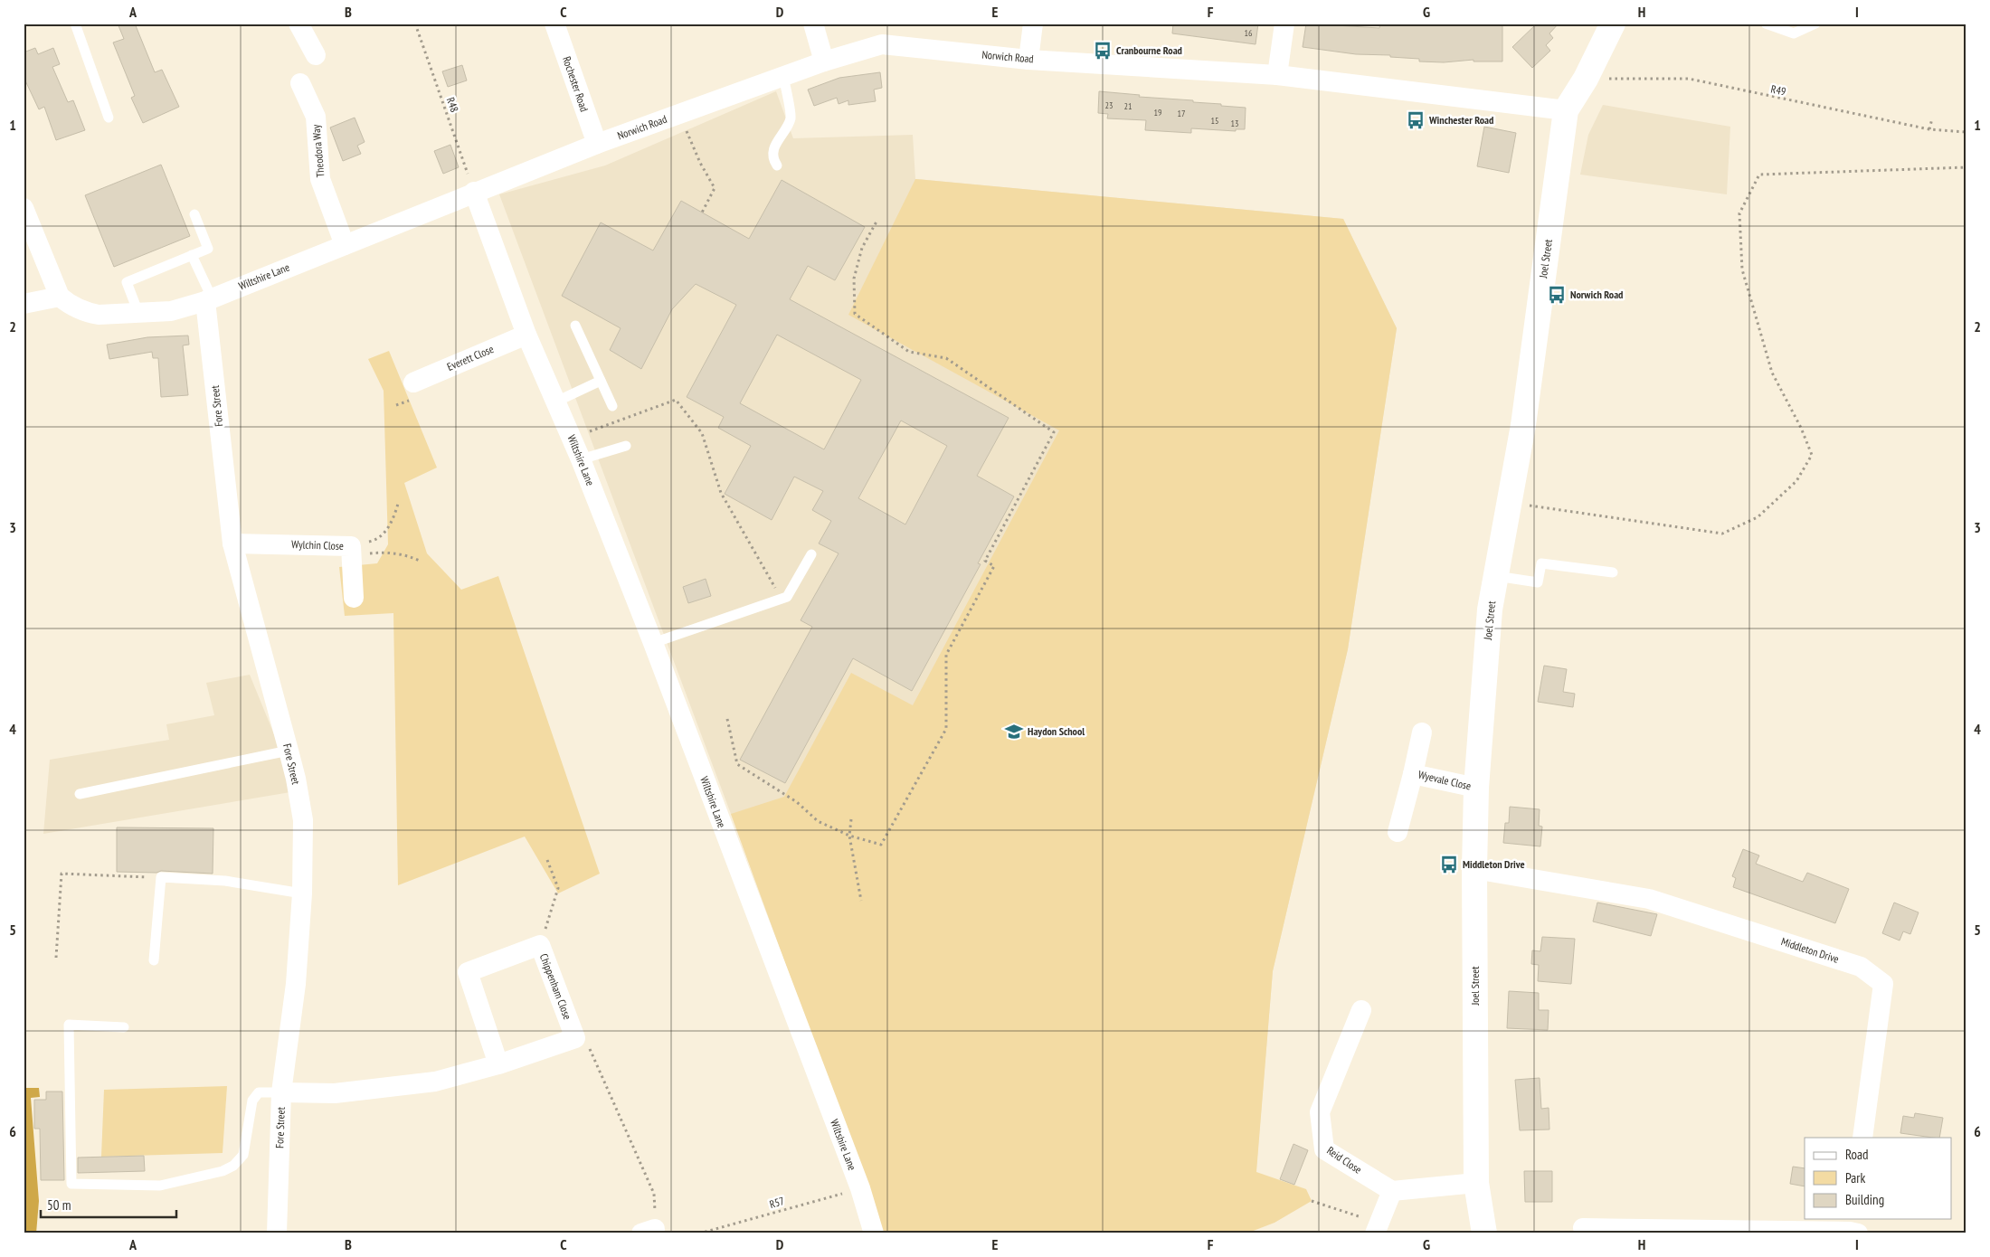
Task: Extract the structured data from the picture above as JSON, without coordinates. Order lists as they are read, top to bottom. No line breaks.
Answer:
{"streets":{"main road":["Joel Street"],"street":["Norwich Road","Rochester Road","Theodora Way","Wiltshire Lane","Everett Close","Fore Street","Wylchin Close","Wyevale Close","Middleton Drive","Chippenham Close","Reid Close"],"path":["R49","R48","R57"]},"crossings":[["Norwich Road","Rochester Road"],["Norwich Road","R48"],["Norwich Road","Joel Street"],["Norwich Road","Wiltshire Lane"],["R49","Joel Street"],["R48","Wiltshire Lane"],["Theodora Way","Wiltshire Lane"],["Joel Street","Wyevale Close"],["Joel Street","Middleton Drive"],["Wiltshire Lane","Everett Close"],["Wiltshire Lane","Fore Street"],["Wiltshire Lane","R57"],["Fore Street","Wylchin Close"]],"places":{"bus stop":["Cranbourne Road","Winchester Road","Norwich Road","Middleton Drive"],"school or university":["Haydon School"]},"house_numbers":["16","23","21","19","17","15","13"],"legend":["Road","Park","Building"],"scale_bar":"50 m","grid":{"columns":["A","B","C","D","E","F","G","H","I"],"rows":["1","2","3","4","5","6"]}}
